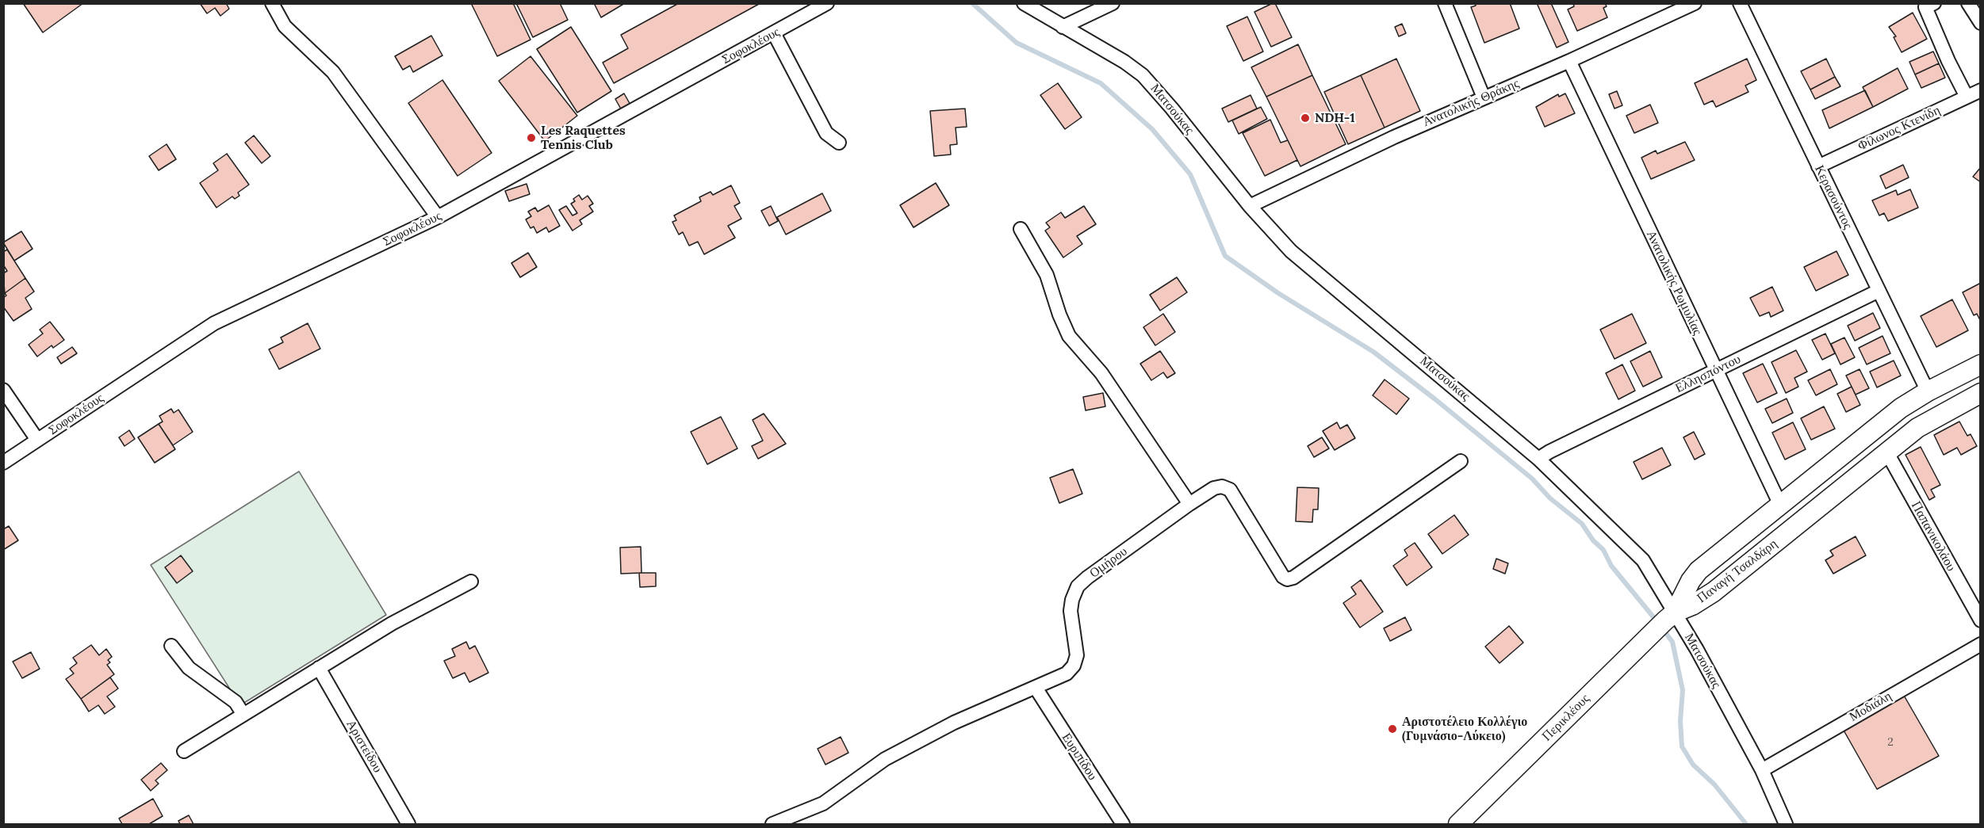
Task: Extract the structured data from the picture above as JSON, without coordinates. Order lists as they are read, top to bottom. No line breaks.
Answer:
{"streets":{"street":["Σοφοκλέους","Ανατολικής Θράκης","Ματσούκας","Φίλωνος Κτενίδη","Κερασούντος","Ανατολικής Ρωμυλίας","Ελλησπόντου","Παπανικολάου","Ομήρου","Παναγή Τσαλδάρη","Μοδιάλη","Περικλέους","Αριστείδου","Ευριπίδου"]},"crossings":[["Ανατολικής Θράκης","Ματσούκας"],["Ανατολικής Θράκης","Ανατολικής Ρωμυλίας"],["Ματσούκας","Ελλησπόντου"],["Ματσούκας","Παναγή Τσαλδάρη"],["Ματσούκας","Μοδιάλη"],["Ματσούκας","Περικλέους"],["Φίλωνος Κτενίδη","Κερασούντος"],["Κερασούντος","Ελλησπόντου"],["Κερασούντος","Παναγή Τσαλδάρη"],["Ανατολικής Ρωμυλίας","Ελλησπόντου"],["Ανατολικής Ρωμυλίας","Παναγή Τσαλδάρη"],["Παπανικολάου","Παναγή Τσαλδάρη"],["Ομήρου","Ευριπίδου"],["Παναγή Τσαλδάρη","Περικλέους"]],"places":["NDH-1","Les Raquettes Tennis Club","Αριστοτέλειο Κολλέγιο (Γυμνάσιο-Λύκειο)"],"house_numbers":["2"]}
